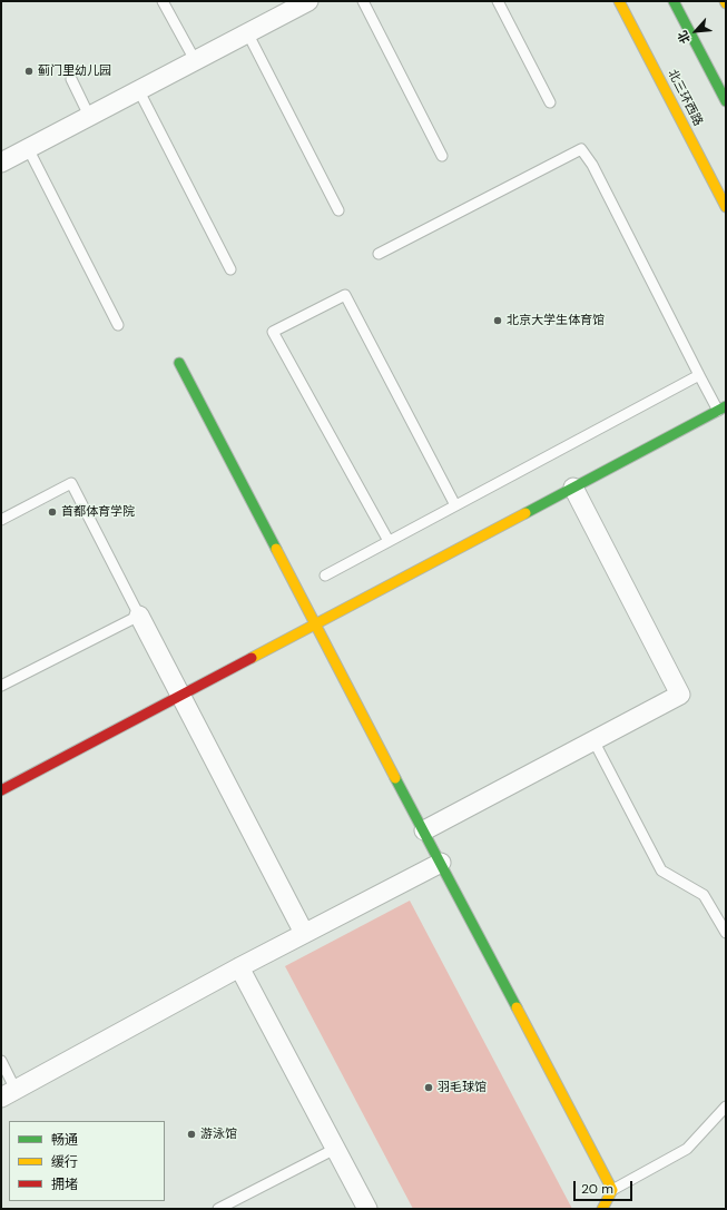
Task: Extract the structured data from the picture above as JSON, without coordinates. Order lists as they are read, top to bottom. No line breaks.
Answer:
{"streets":{"main road":["北三环西路"]},"places":["蓟门里幼儿园","北京大学生体育馆","首都体育学院","羽毛球馆","游泳馆"],"legend":["畅通","缓行","拥堵"],"scale_bar":"20 m","north":"bottom left"}
